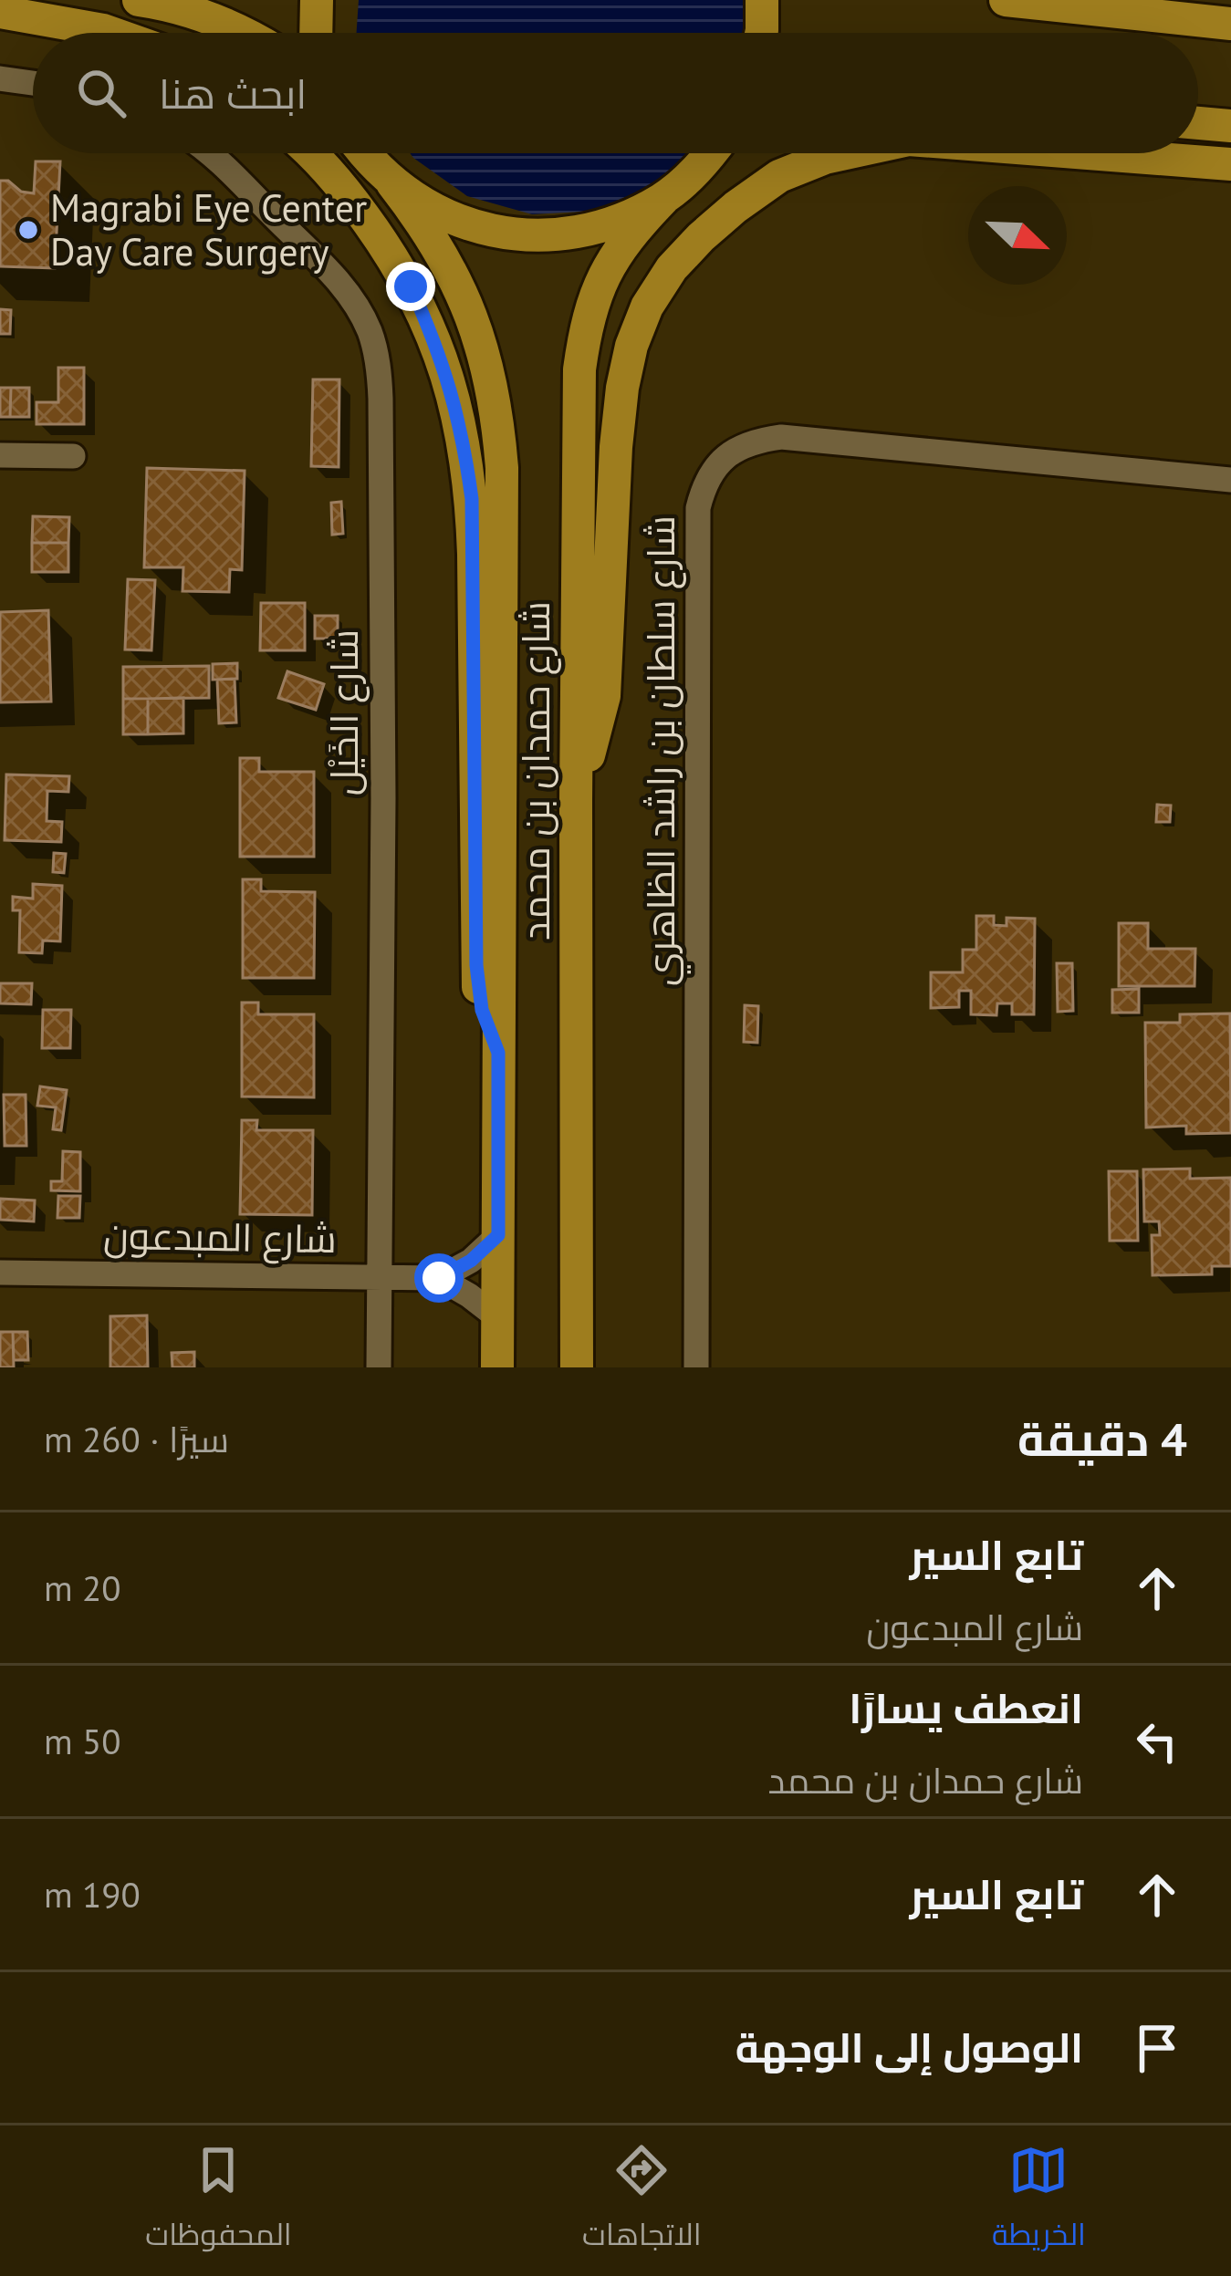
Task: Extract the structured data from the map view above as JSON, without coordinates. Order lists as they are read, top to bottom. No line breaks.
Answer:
{"streets":{"main road":["شارع حمدان بن محمد"],"street":["شارع الخَيْل","شارع سلطان بن راشد الظاهري","شارع المبدعون"]},"crossings":[["شارع الخَيْل","شارع المبدعون"]],"places":["Magrabi Eye Center Day Care Surgery"],"north":"bottom right","page":{"search":"ابحث هنا","heading":["4 دقيقة","سيرًا · 260 m"],"list":[["تابع السير","شارع المبدعون","20 m"],["انعطف يسارًا","شارع حمدان بن محمد","50 m"],["تابع السير","190 m"],"الوصول إلى الوجهة"],"nav":["الخريطة","الاتجاهات","المحفوظات"]}}
